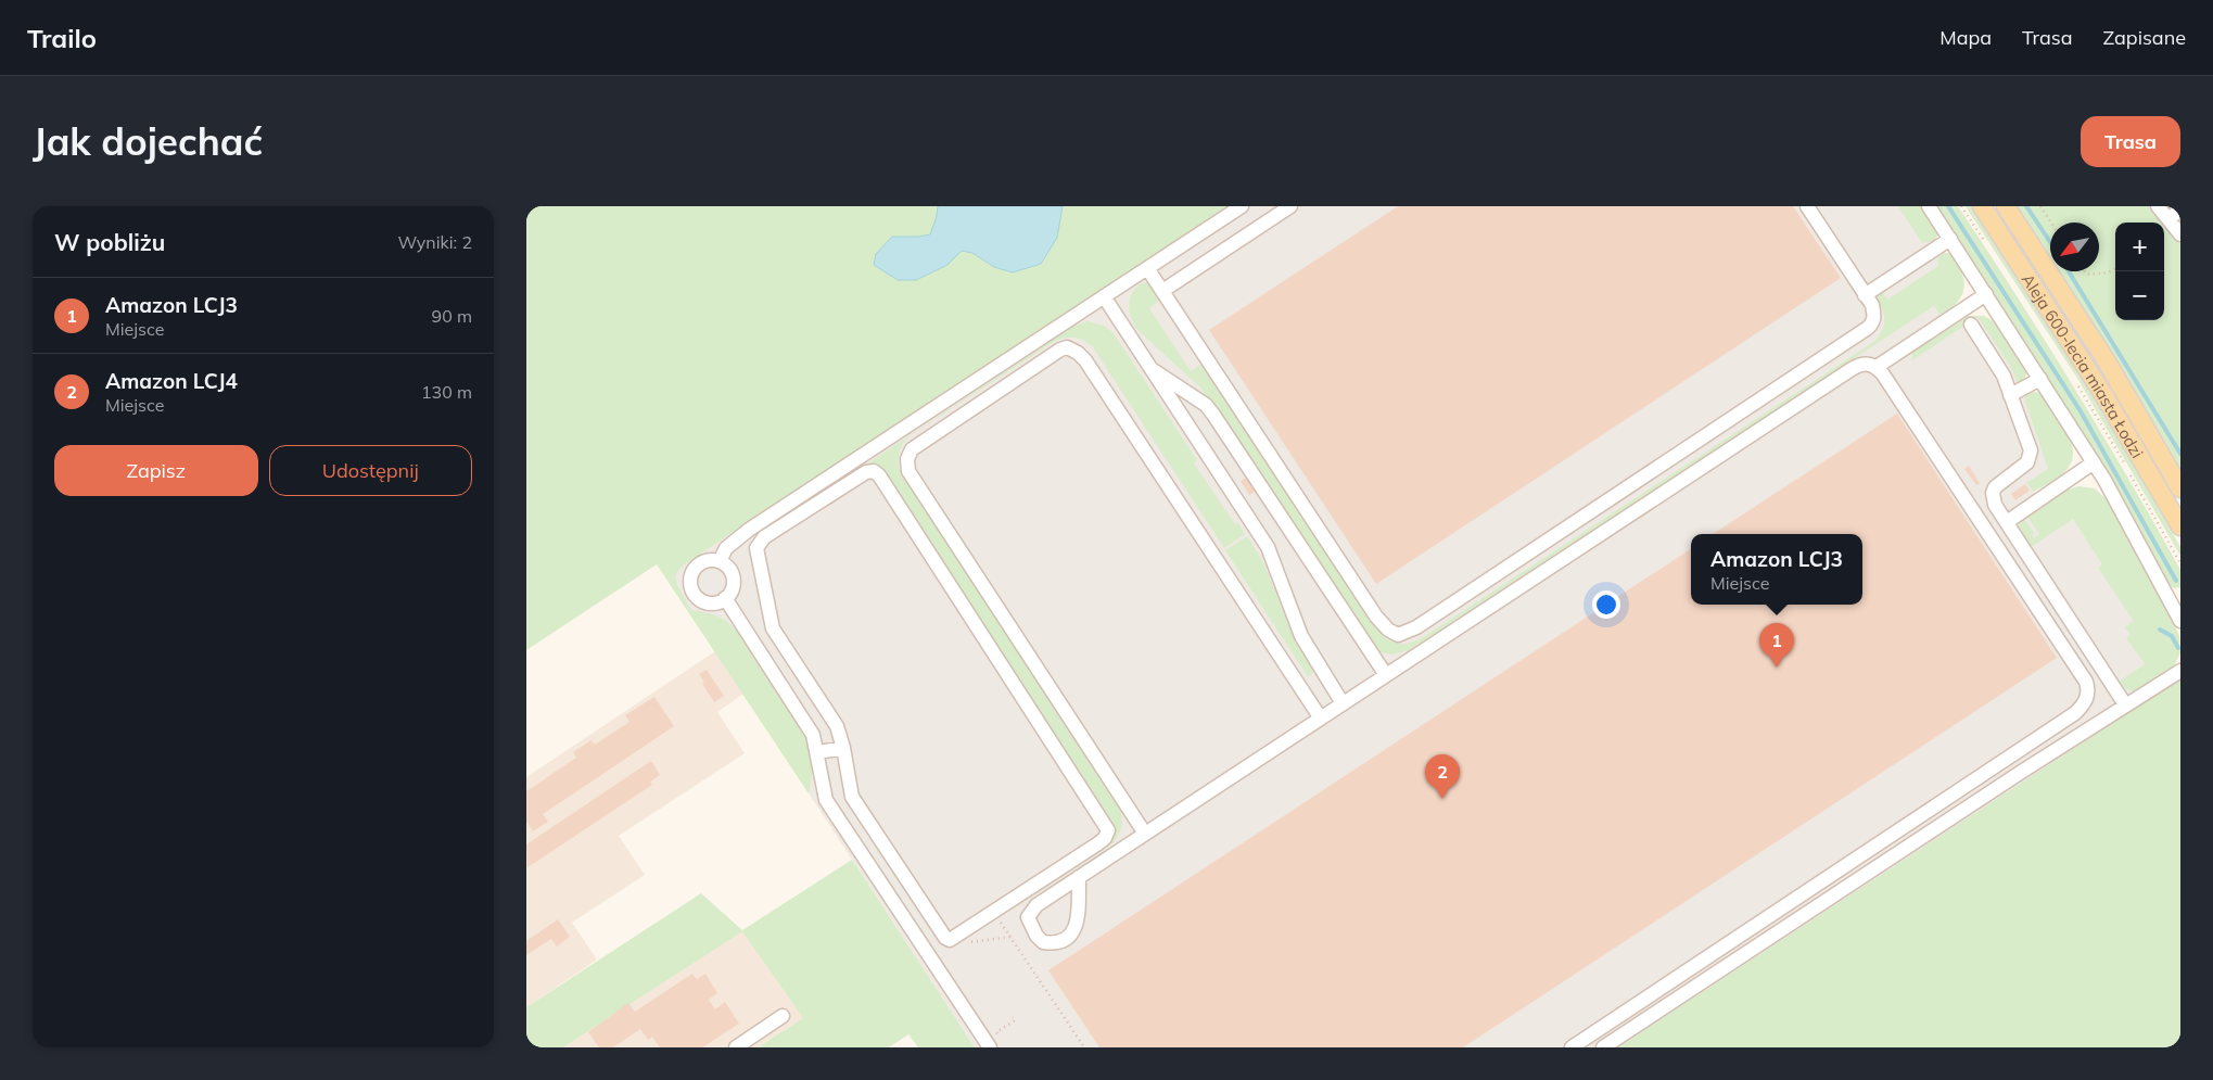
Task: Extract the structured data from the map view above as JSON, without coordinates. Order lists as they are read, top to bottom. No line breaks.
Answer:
{"streets":{"main road":["Aleja 600-lecia miasta Łodzi"]},"north":"bottom left","page":{"header":"Trailo","nav":["Mapa","Trasa","Zapisane"],"buttons":["Trasa",["Zapisz","Udostępnij"]],"title":"Jak dojechać","heading":["W pobliżu","Wyniki: 2"],"map_buttons":["+","−"],"list":[{"mark":"1","name":"Amazon LCJ3","note":"Miejsce","value":"90 m"},{"mark":"2","name":"Amazon LCJ4","note":"Miejsce","value":"130 m"}],"popup":["Amazon LCJ3","Miejsce"],"pins":["1","2"]}}
